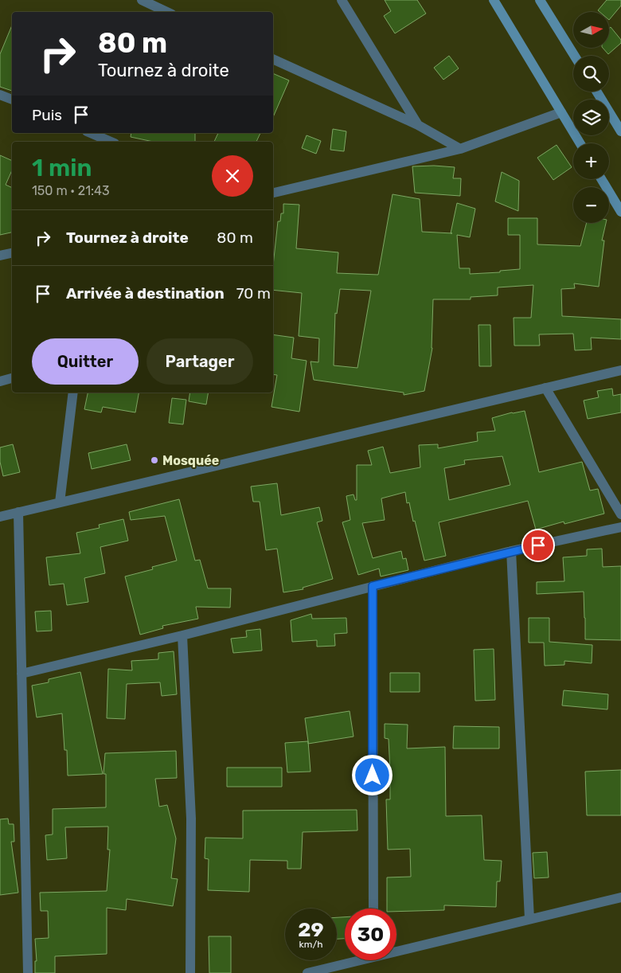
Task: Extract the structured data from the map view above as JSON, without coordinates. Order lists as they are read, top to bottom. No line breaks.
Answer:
{"places":["Mosquée"],"north":"right","page":{"map_buttons":["+","−"],"turn":["80 m","Tournez à droite"],"then":"Puis","heading":["1 min","150 m · 21:43"],"list":[{"name":"Tournez à droite","value":"80 m"},{"name":"Arrivée à destination","value":"70 m"}],"buttons":["Quitter","Partager"],"speed":"29 km/h","limit":"30"}}
